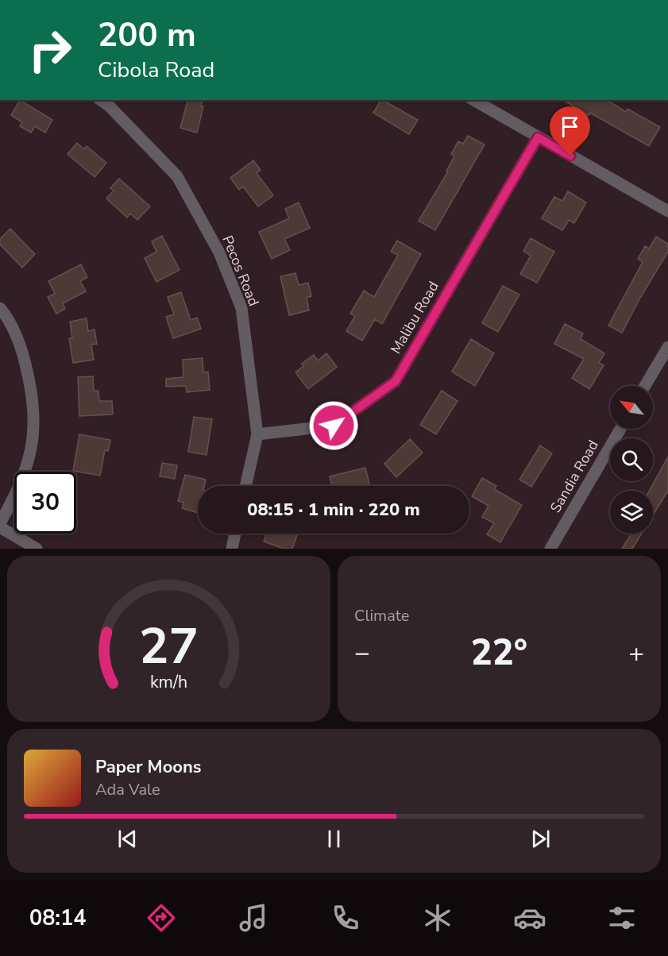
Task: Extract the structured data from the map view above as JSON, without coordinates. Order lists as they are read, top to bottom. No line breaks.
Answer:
{"streets":{"street":["Pecos Road","Malibu Road","Sandia Road"]},"crossings":[["Pecos Road","Malibu Road"]],"north":"top left","page":{"turn":["200 m","Cibola Road"],"limit":"30","trip":"08:15 · 1 min · 220 m","tile":"Climate","heat":["−","22°","+"],"song":["Paper Moons","Ada Vale"],"tabs":"08:14","gauge":["27","km/h"]}}
